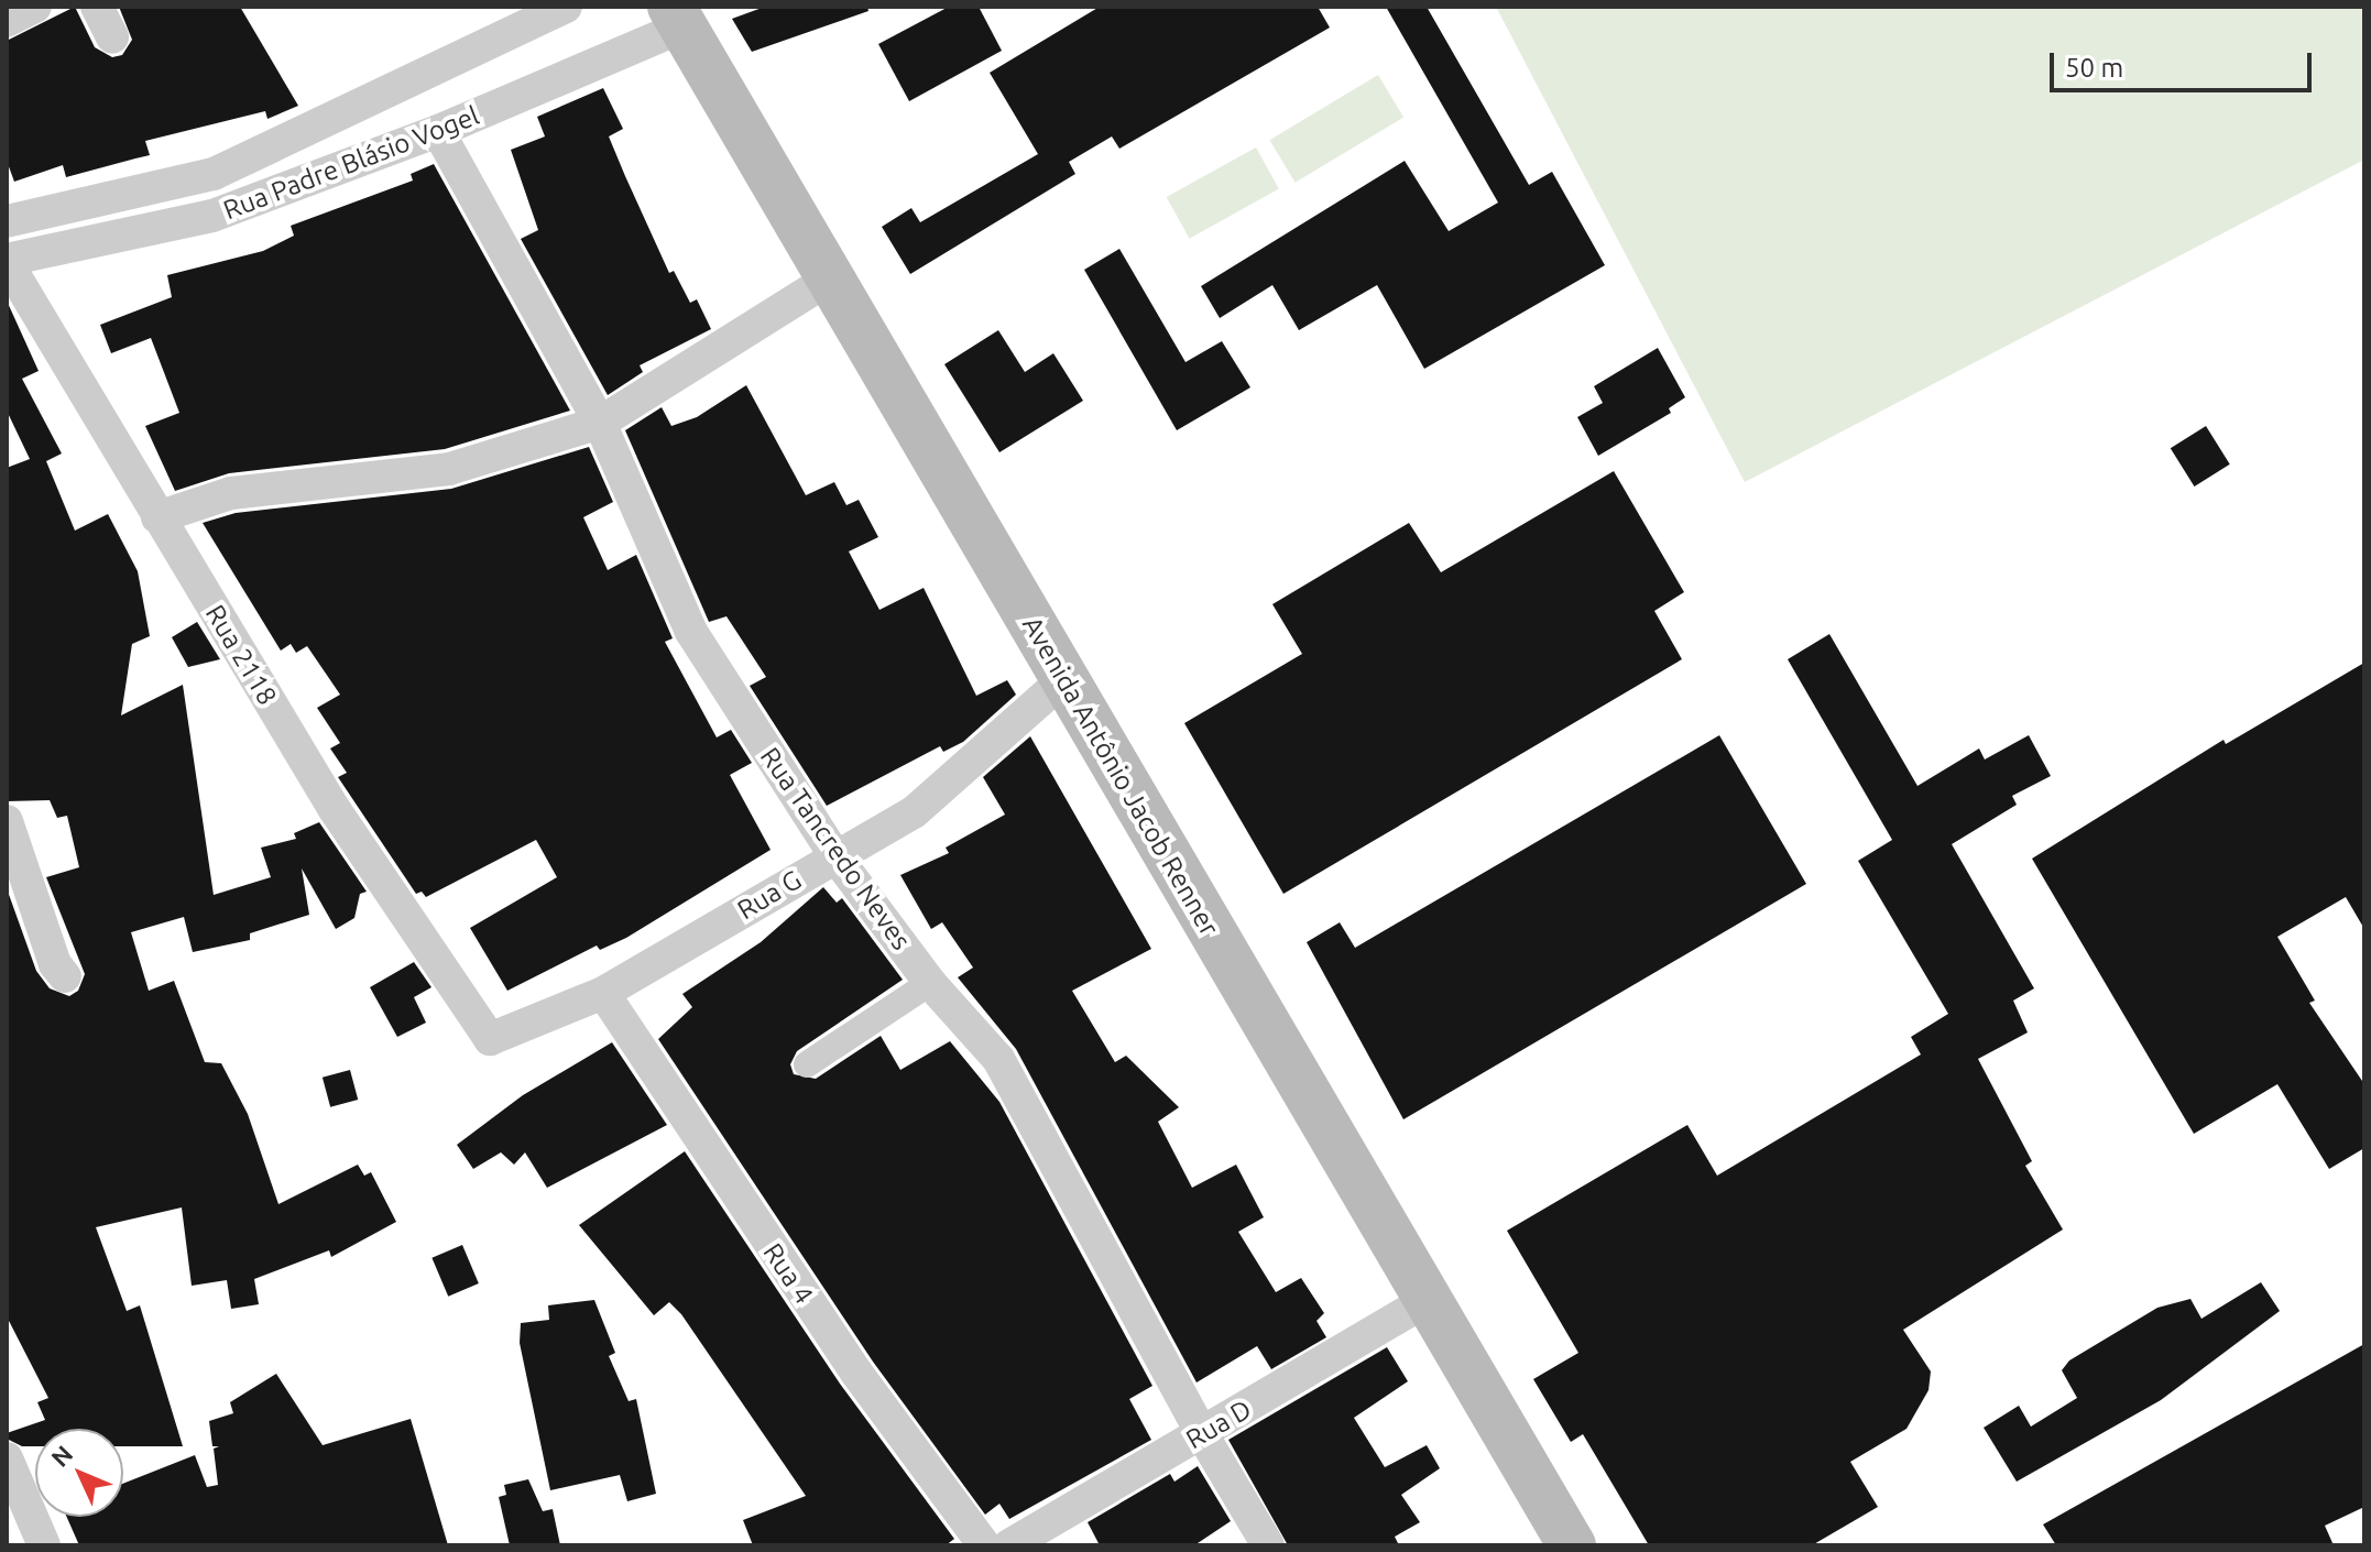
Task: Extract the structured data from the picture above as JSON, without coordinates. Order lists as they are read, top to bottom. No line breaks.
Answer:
{"streets":{"main road":["Avenida Antônio Jacob Renner"],"street":["Rua Padre Blásio Vogel","Rua 2118","Rua Tancredo Neves","Rua G","Rua 4","Rua D"]},"crossings":[["Rua Padre Blásio Vogel","Rua 2118"],["Rua Padre Blásio Vogel","Avenida Antônio Jacob Renner"],["Rua Padre Blásio Vogel","Rua Tancredo Neves"],["Rua 2118","Rua G"],["Avenida Antônio Jacob Renner","Rua G"],["Avenida Antônio Jacob Renner","Rua D"],["Rua Tancredo Neves","Rua G"],["Rua Tancredo Neves","Rua D"],["Rua G","Rua 4"]],"scale_bar":"50 m","north":"top left"}
